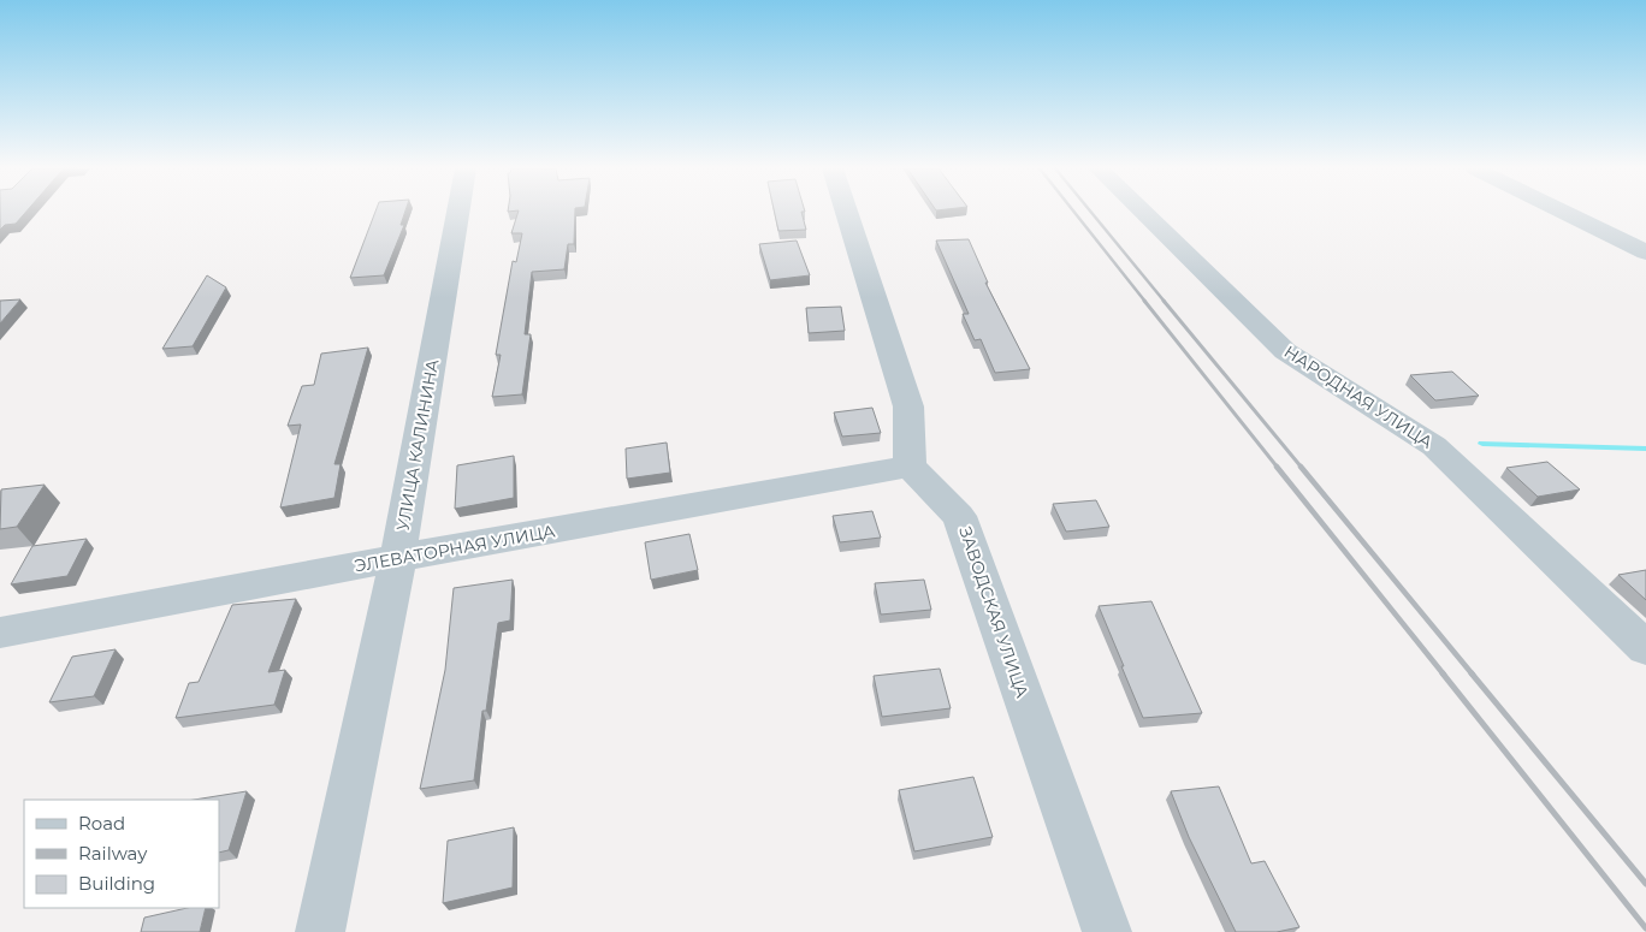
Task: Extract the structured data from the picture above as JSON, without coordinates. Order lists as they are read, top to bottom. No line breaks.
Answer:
{"streets":{"street":["НАРОДНАЯ УЛИЦА","УЛИЦА КАЛИНИНА","ЭЛЕВАТОРНАЯ УЛИЦА","ЗАВОДСКАЯ УЛИЦА"]},"crossings":[["УЛИЦА КАЛИНИНА","ЭЛЕВАТОРНАЯ УЛИЦА"],["ЭЛЕВАТОРНАЯ УЛИЦА","ЗАВОДСКАЯ УЛИЦА"]],"legend":["Road","Railway","Building"]}
